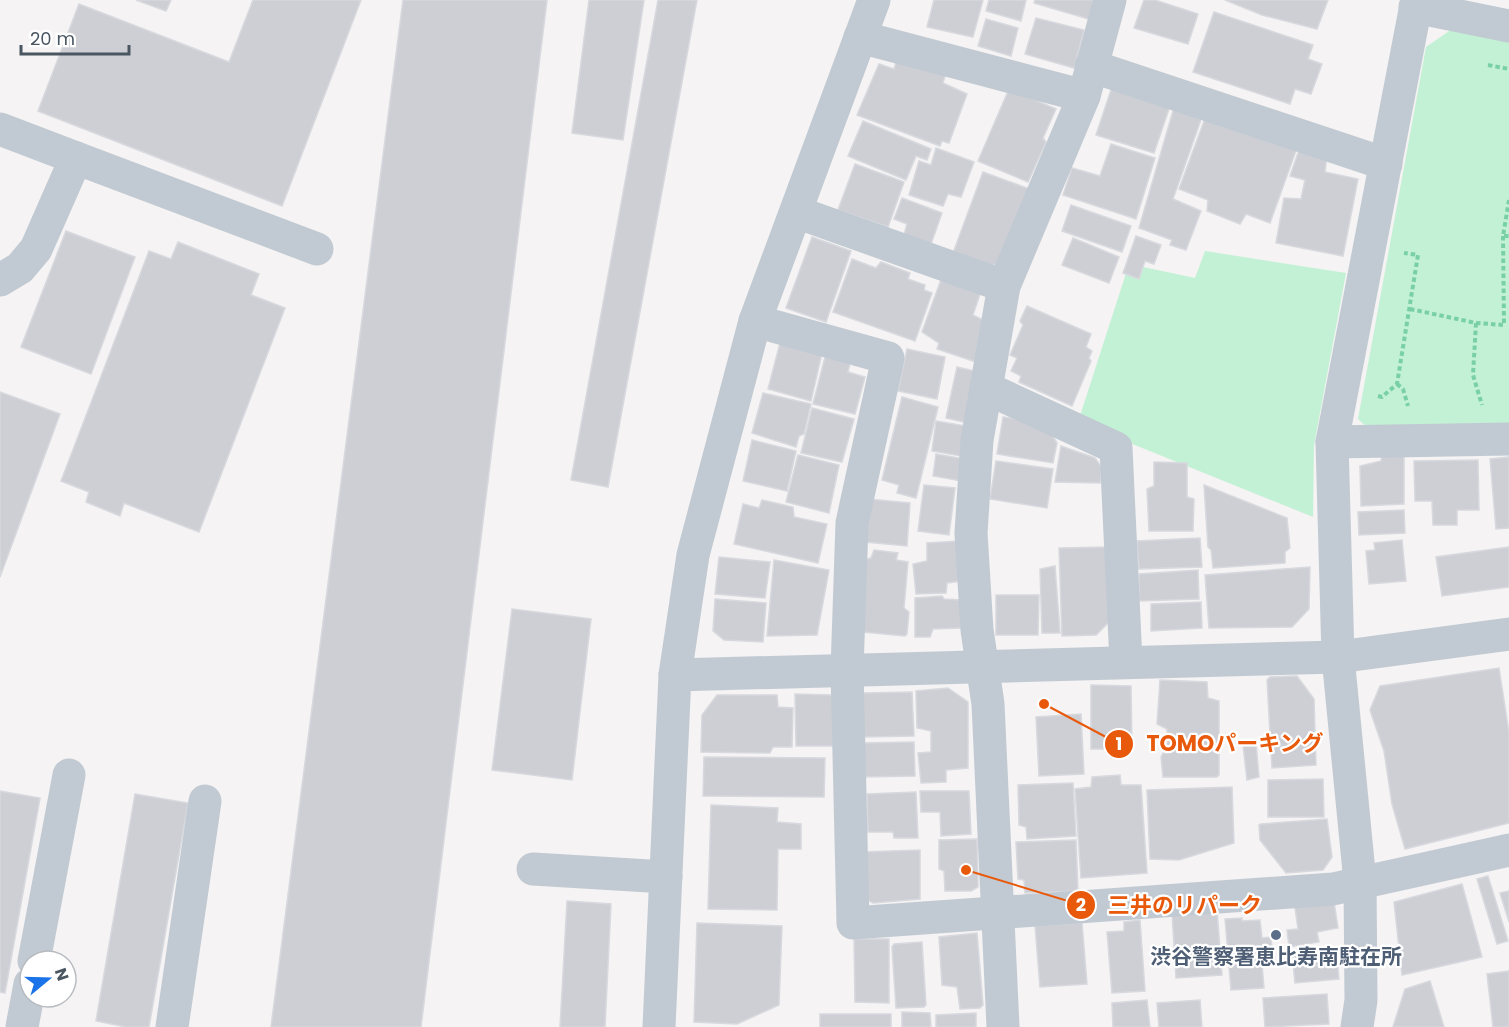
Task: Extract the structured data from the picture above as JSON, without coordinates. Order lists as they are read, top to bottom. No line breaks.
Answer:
{"places":["TOMOパーキング","三井のリパーク","渋谷警察署恵比寿南駐在所"],"scale_bar":"20 m","north":"right"}
